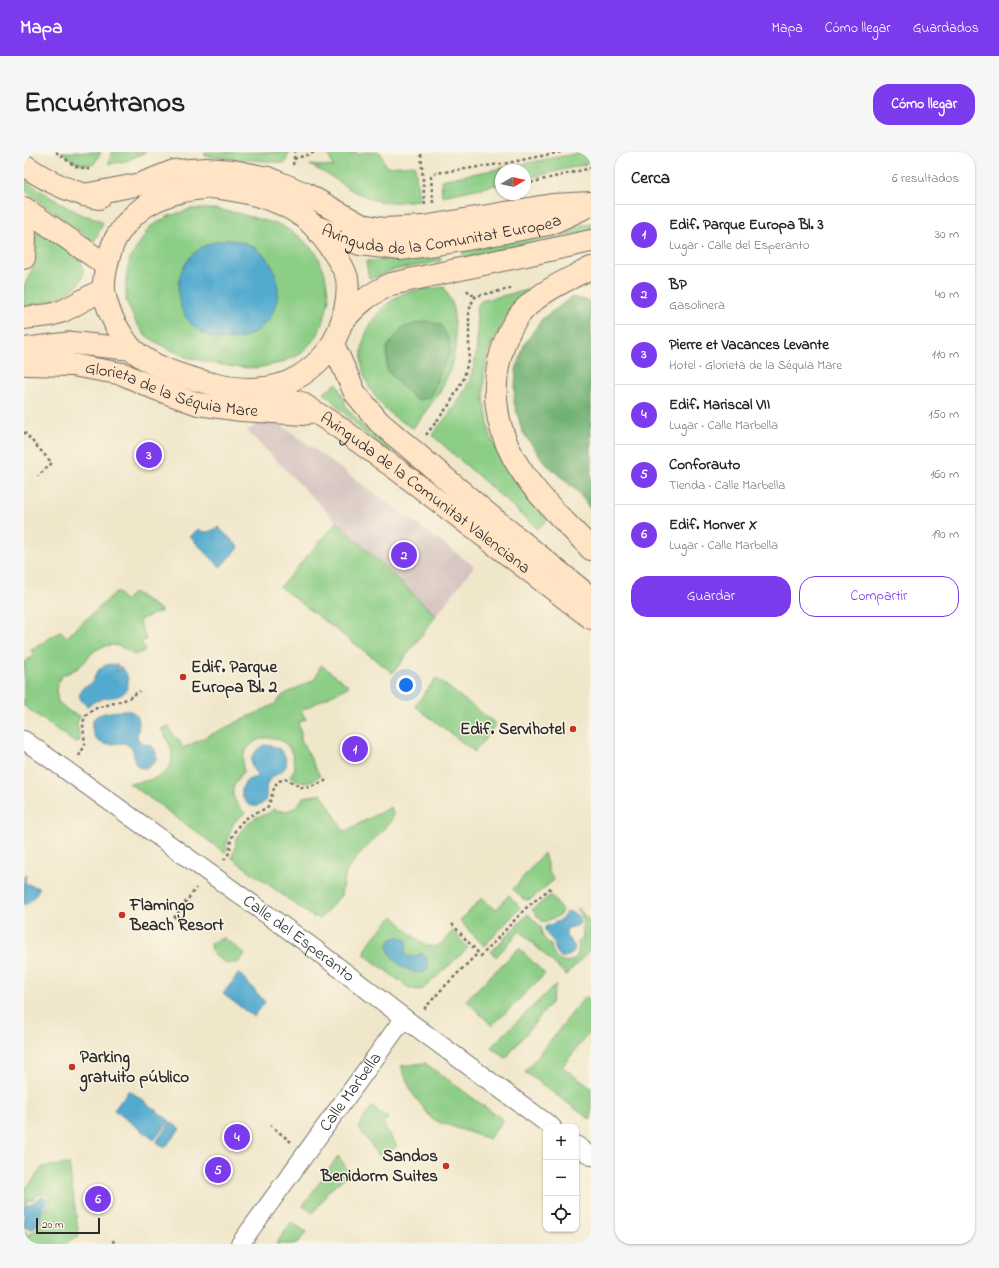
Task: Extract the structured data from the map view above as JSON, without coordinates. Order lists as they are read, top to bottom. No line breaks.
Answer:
{"streets":{"main road":["Avinguda de la Comunitat Europea","Glorieta de la Séquia Mare","Avinguda de la Comunitat Valenciana"],"street":["Calle del Esperanto","Calle Marbella"]},"crossings":[["Avinguda de la Comunitat Europea","Glorieta de la Séquia Mare"],["Avinguda de la Comunitat Europea","Avinguda de la Comunitat Valenciana"],["Glorieta de la Séquia Mare","Avinguda de la Comunitat Valenciana"],["Calle del Esperanto","Calle Marbella"]],"places":["Edif. Parque Europa Bl. 2","Edif. Servihotel","Flamingo Beach Resort","Parking gratuito público","Sandos Benidorm Suites"],"scale_bar":"20 m","north":"right","page":{"header":"Mapa","nav":["Mapa","Cómo llegar","Guardados"],"title":"Encuéntranos","buttons":["Cómo llegar",["Guardar","Compartir"]],"heading":["Cerca","6 resultados"],"list":[{"mark":"1","name":"Edif. Parque Europa Bl. 3","note":"Lugar · Calle del Esperanto","value":"30 m"},{"mark":"2","name":"BP","note":"Gasolinera","value":"40 m"},{"mark":"3","name":"Pierre et Vacances Levante","note":"Hotel · Glorieta de la Séquia Mare","value":"110 m"},{"mark":"4","name":"Edif. Mariscal VII","note":"Lugar · Calle Marbella","value":"150 m"},{"mark":"5","name":"Conforauto","note":"Tienda · Calle Marbella","value":"160 m"},{"mark":"6","name":"Edif. Monver X","note":"Lugar · Calle Marbella","value":"190 m"}],"pins":["3","2","1","4","5","6"],"map_buttons":["+","−"],"scale":"20 m"}}
